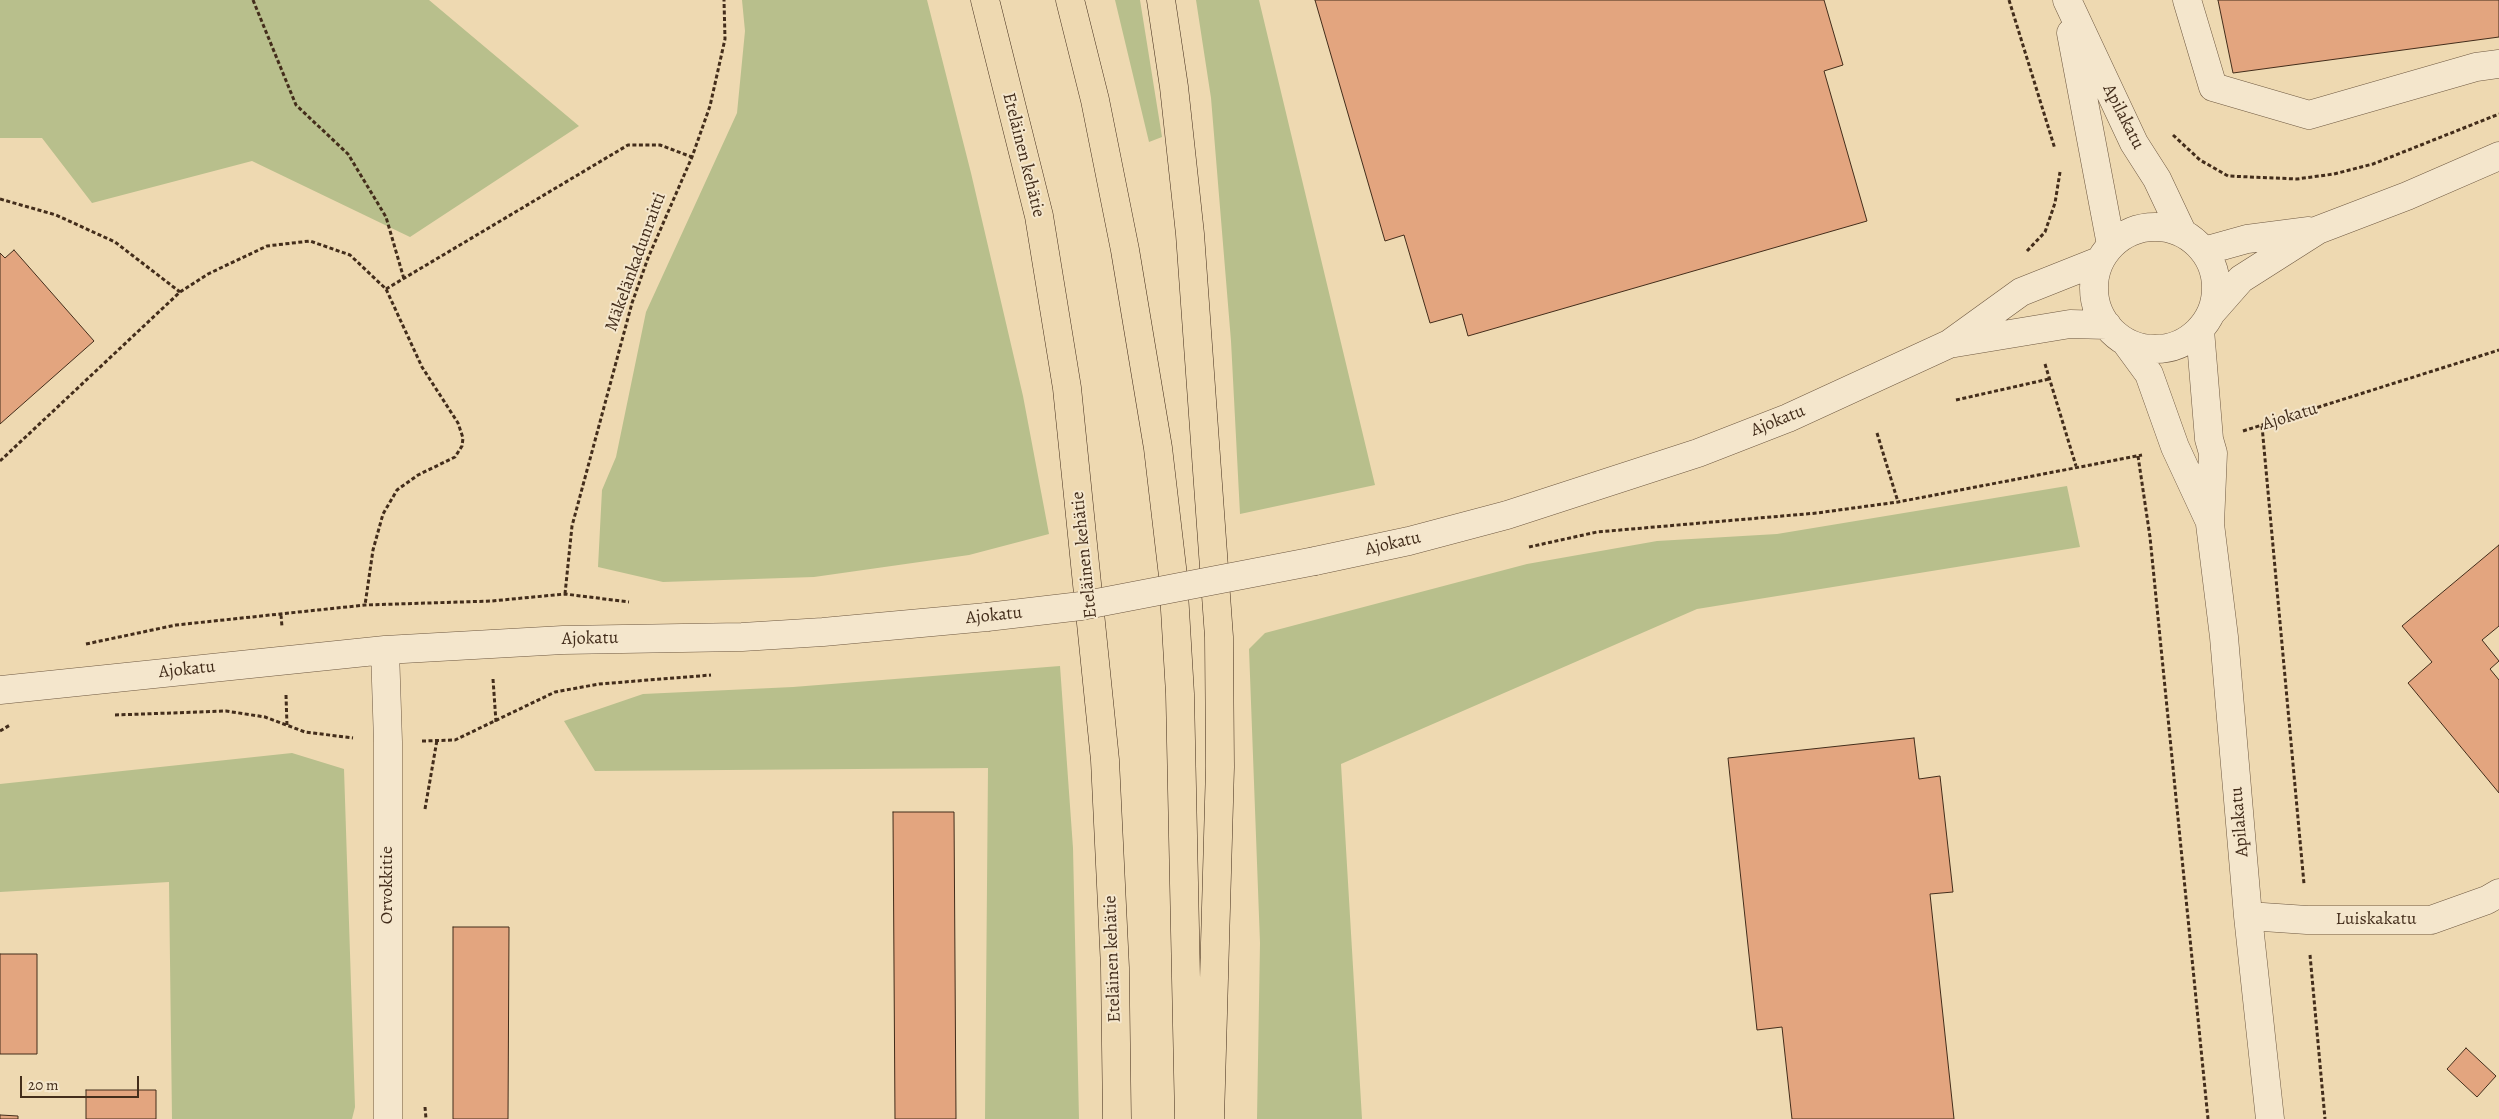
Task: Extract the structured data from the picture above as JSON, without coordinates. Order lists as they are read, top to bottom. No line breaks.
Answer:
{"streets":{"highway":["Eteläinen kehätie"],"street":["Apilakatu","Ajokatu","Orvokkitie","Luiskakatu"],"path":["Mäkelänkadunraitti"]},"crossings":[["Apilakatu","Ajokatu"],["Apilakatu","Luiskakatu"],["Ajokatu","Orvokkitie"]],"scale_bar":"20 m"}
